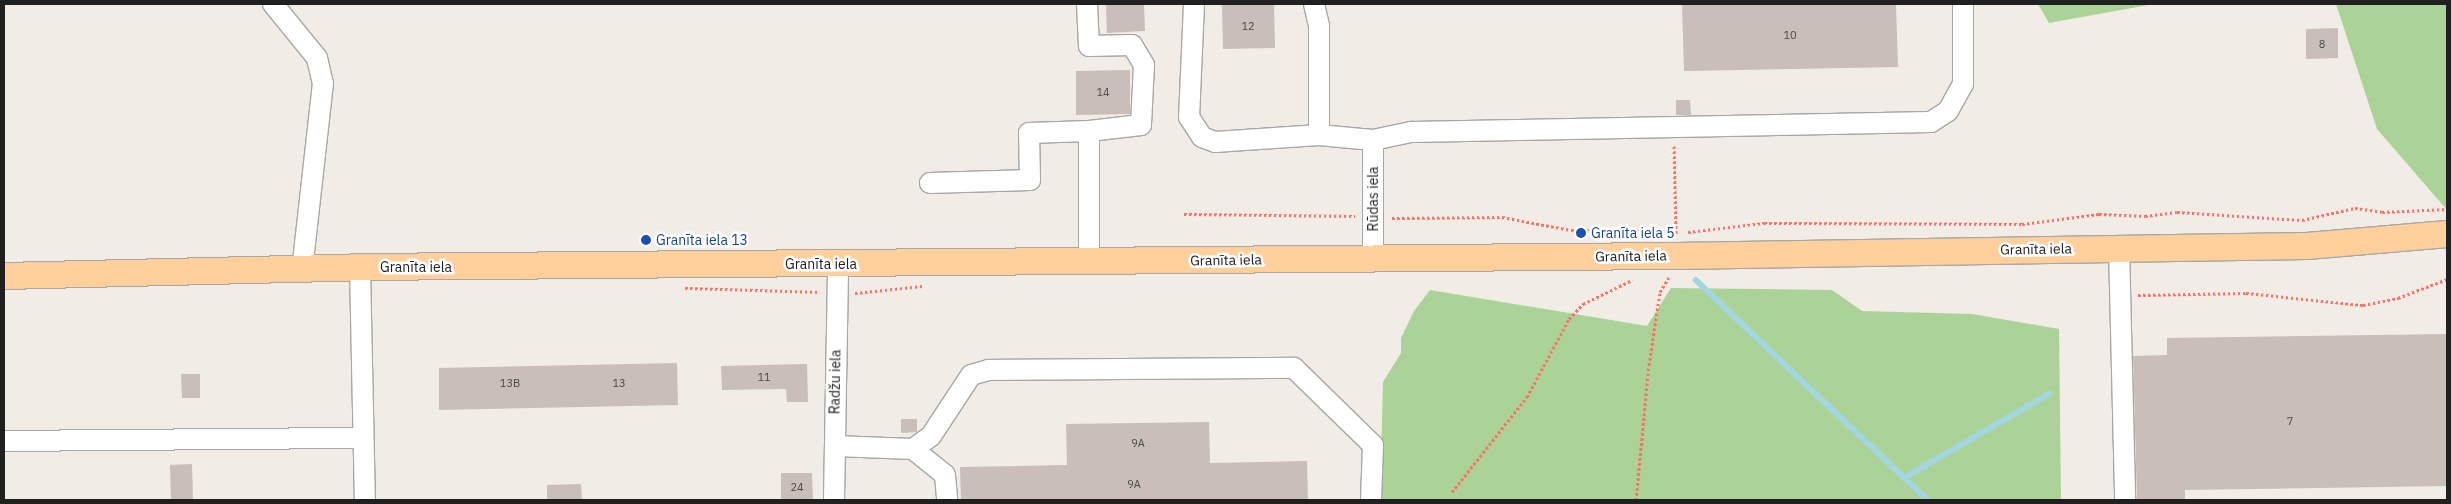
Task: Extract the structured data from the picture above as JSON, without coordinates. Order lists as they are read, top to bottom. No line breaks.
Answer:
{"streets":{"main road":["Granīta iela"],"street":["Rūdas iela","Radžu iela"]},"crossings":[["Rūdas iela","Granīta iela"],["Granīta iela","Radžu iela"]],"places":["Granīta iela 5","Granīta iela 13"],"house_numbers":["12","10","8","14","11","13B","13","7","9A","9A","24"]}
